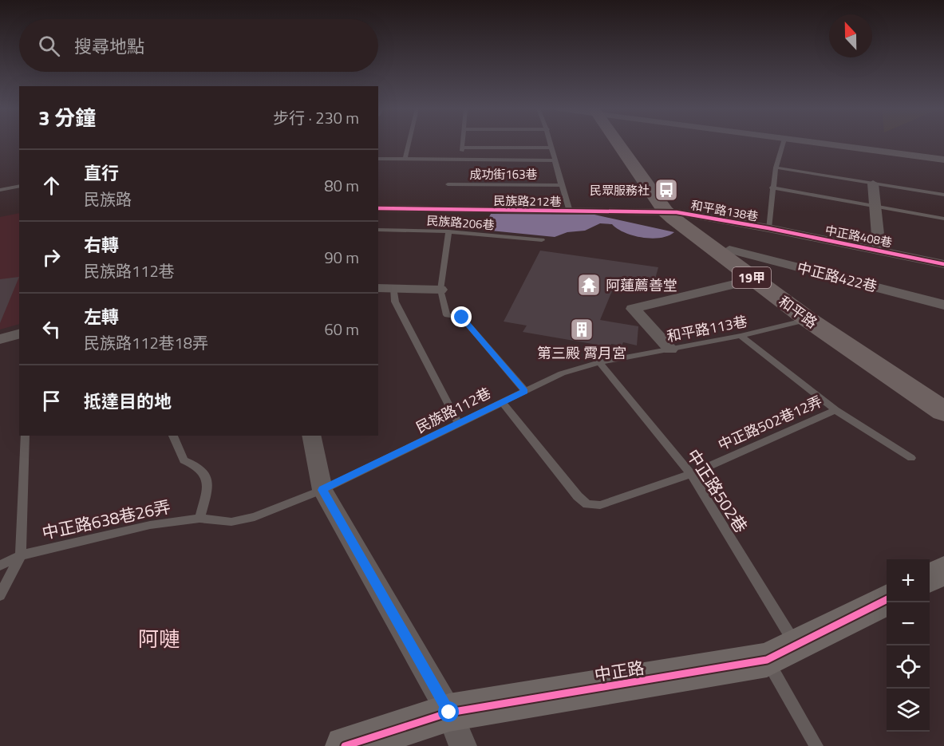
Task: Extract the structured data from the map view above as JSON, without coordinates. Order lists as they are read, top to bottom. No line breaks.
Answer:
{"streets":{"main road":["19甲","和平路"],"street":["民族路212巷","和平路138巷","中正路408巷","中正路422巷","中正路"],"lane":["成功街163巷","民族路206巷","和平路113巷","民族路112巷","中正路502巷12弄","中正路502巷","中正路638巷26弄"]},"crossings":[["成功街163巷","民族路212巷"],["民族路212巷","和平路138巷"],["民族路212巷","和平路"],["和平路138巷","中正路408巷"],["和平路138巷","和平路"],["中正路422巷","和平路"],["和平路","和平路113巷"],["和平路113巷","民族路112巷"],["和平路113巷","中正路502巷"],["民族路112巷","中正路502巷12弄"],["民族路112巷","中正路502巷"],["民族路112巷","中正路638巷26弄"],["中正路502巷12弄","中正路502巷"],["中正路502巷","中正路"]],"districts":["阿嗹"],"places":{"bus stop":["民眾服務社"],"temple":["阿蓮薦善堂"],"building":["第三殿 霄月宮"]},"north":"top","page":{"search":"搜尋地點","heading":["3 分鐘","步行 · 230 m"],"list":[["直行","民族路","80 m"],["右轉","民族路112巷","90 m"],["左轉","民族路112巷18弄","60 m"],"抵達目的地"],"map_buttons":["+","−"]}}
